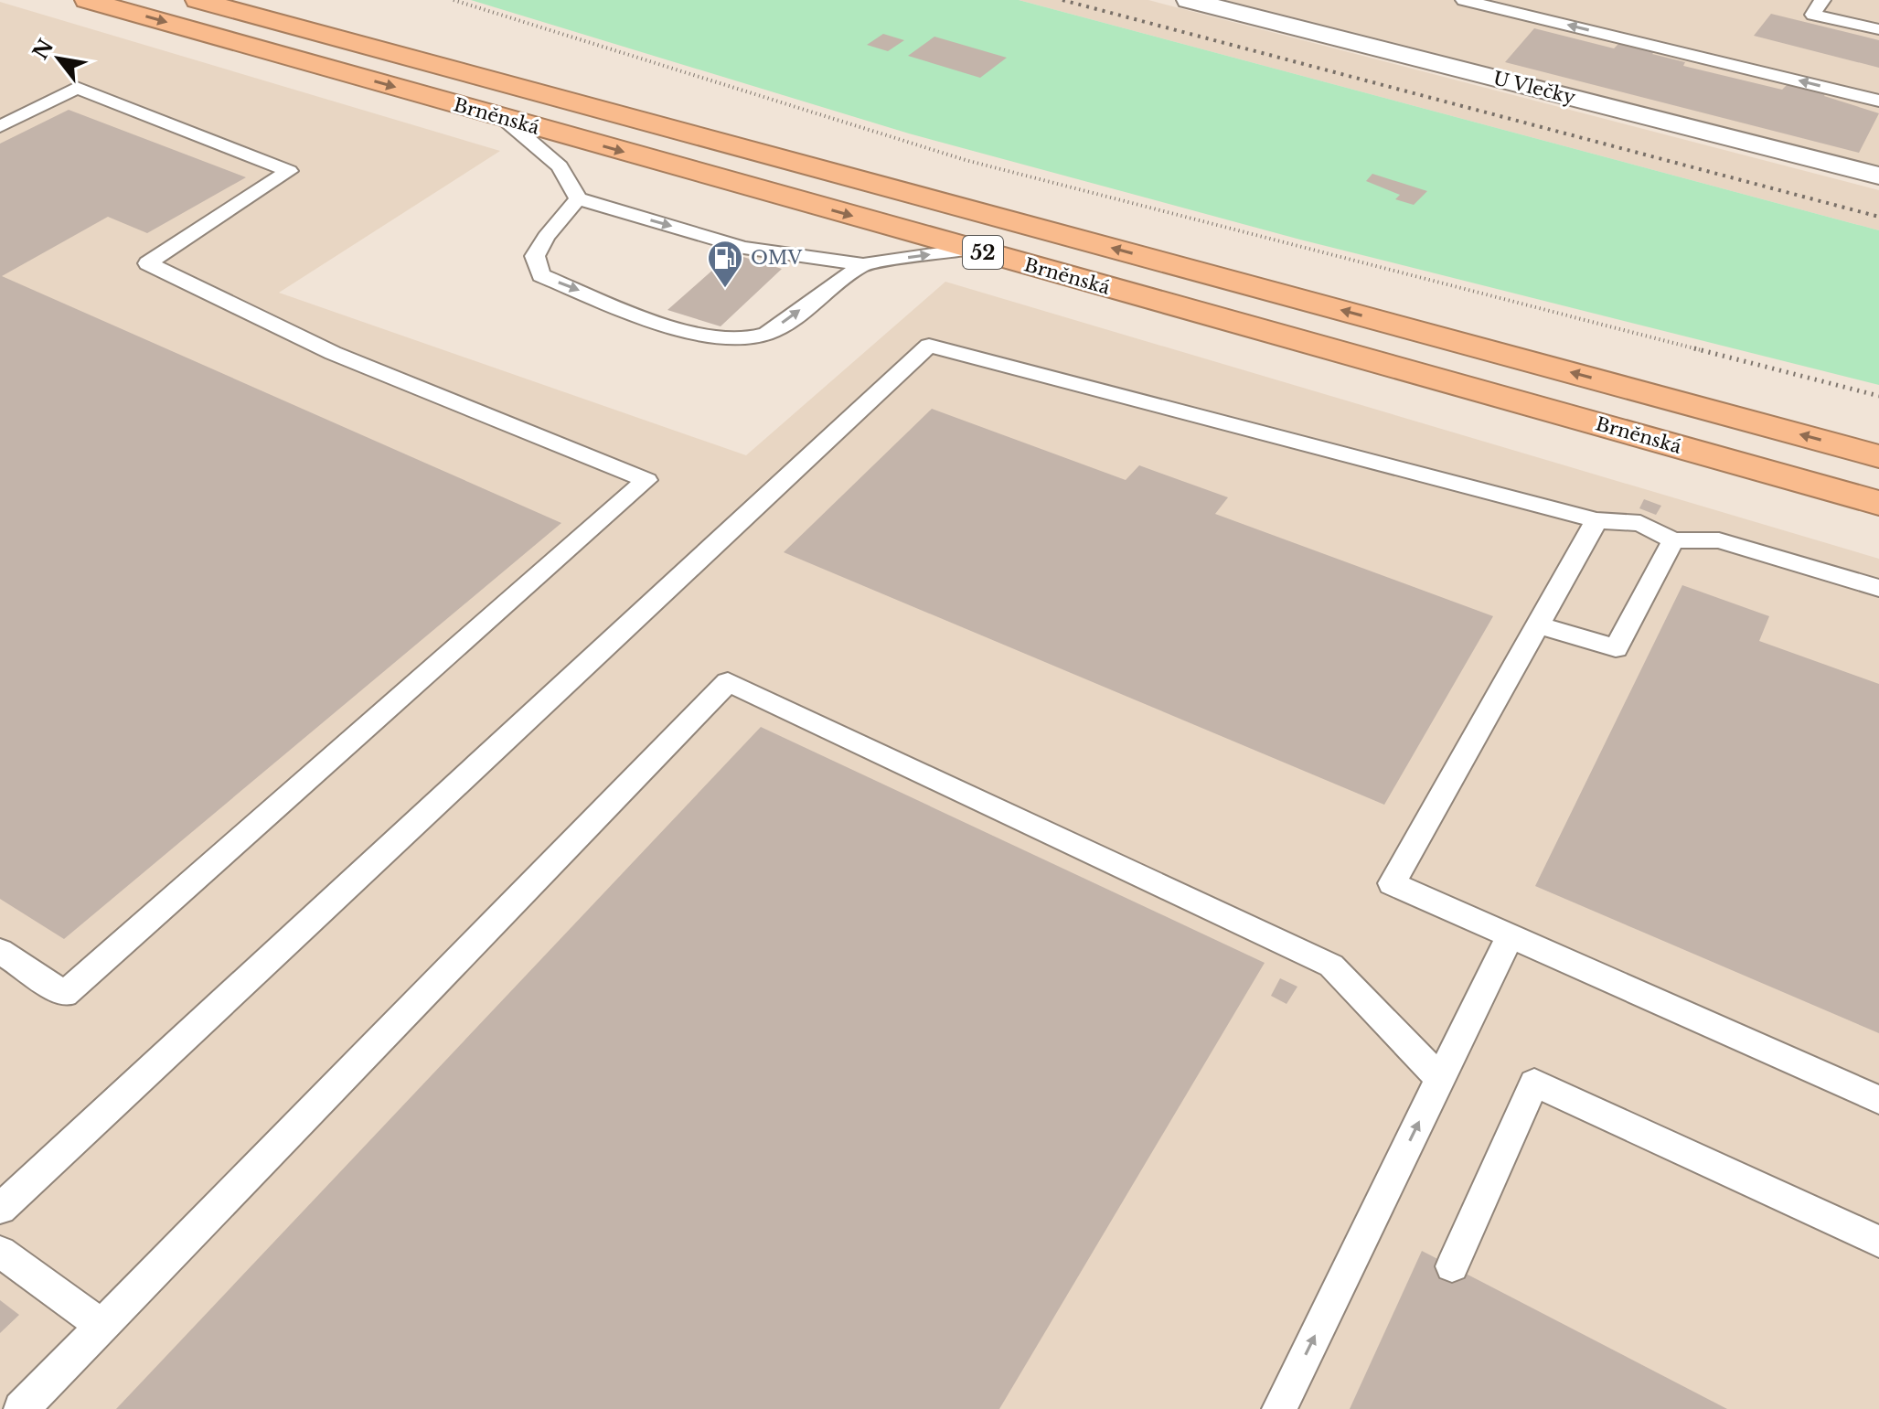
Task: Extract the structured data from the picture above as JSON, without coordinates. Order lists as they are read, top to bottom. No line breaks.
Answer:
{"streets":{"highway":["Brněnská","52"],"street":["U Vlečky"]},"places":{"fuel station":["OMV"]},"north":"top left"}
